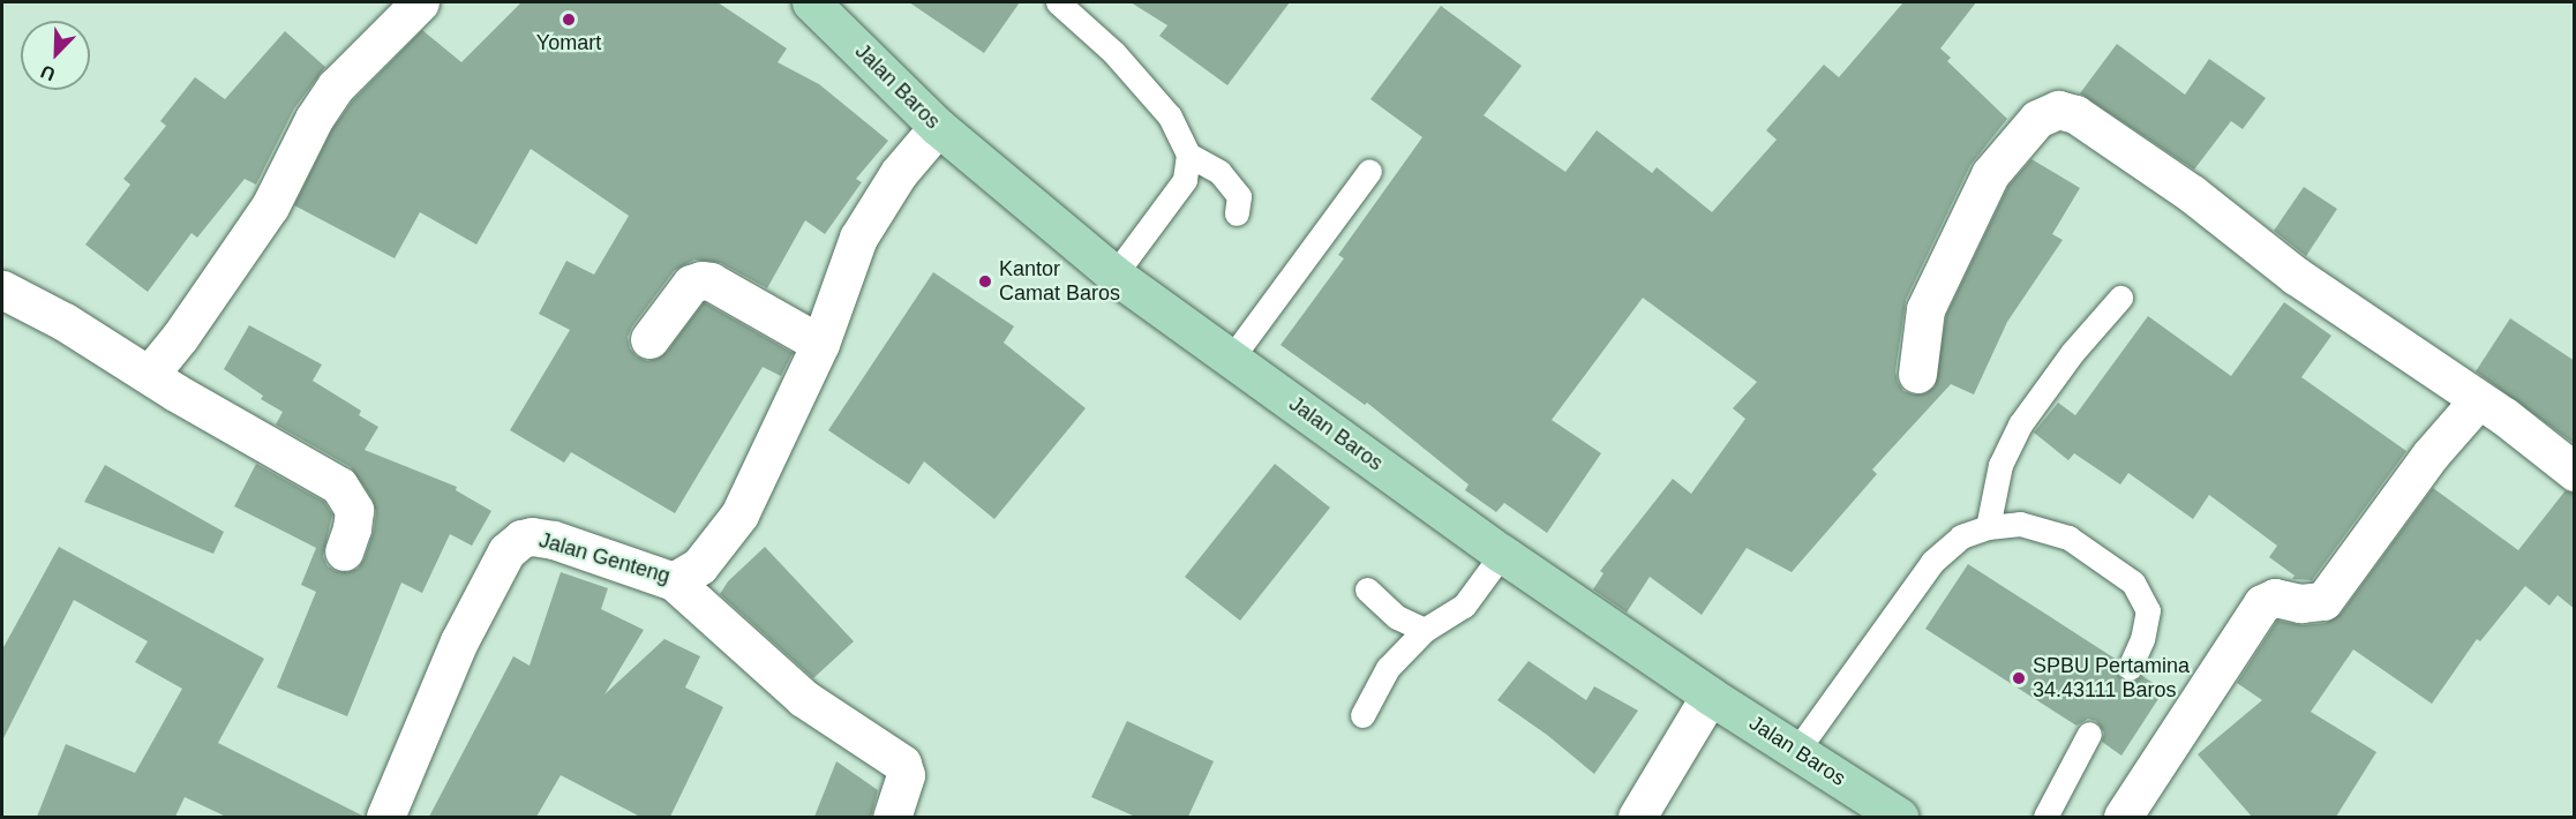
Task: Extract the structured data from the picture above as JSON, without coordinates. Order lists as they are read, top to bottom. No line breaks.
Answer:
{"streets":{"main road":["Jalan Baros"],"street":["Jalan Genteng"]},"crossings":[["Jalan Baros","Jalan Genteng"]],"places":["Yomart","Kantor Camat Baros","SPBU Pertamina 34.43111 Baros"],"north":"bottom left"}
